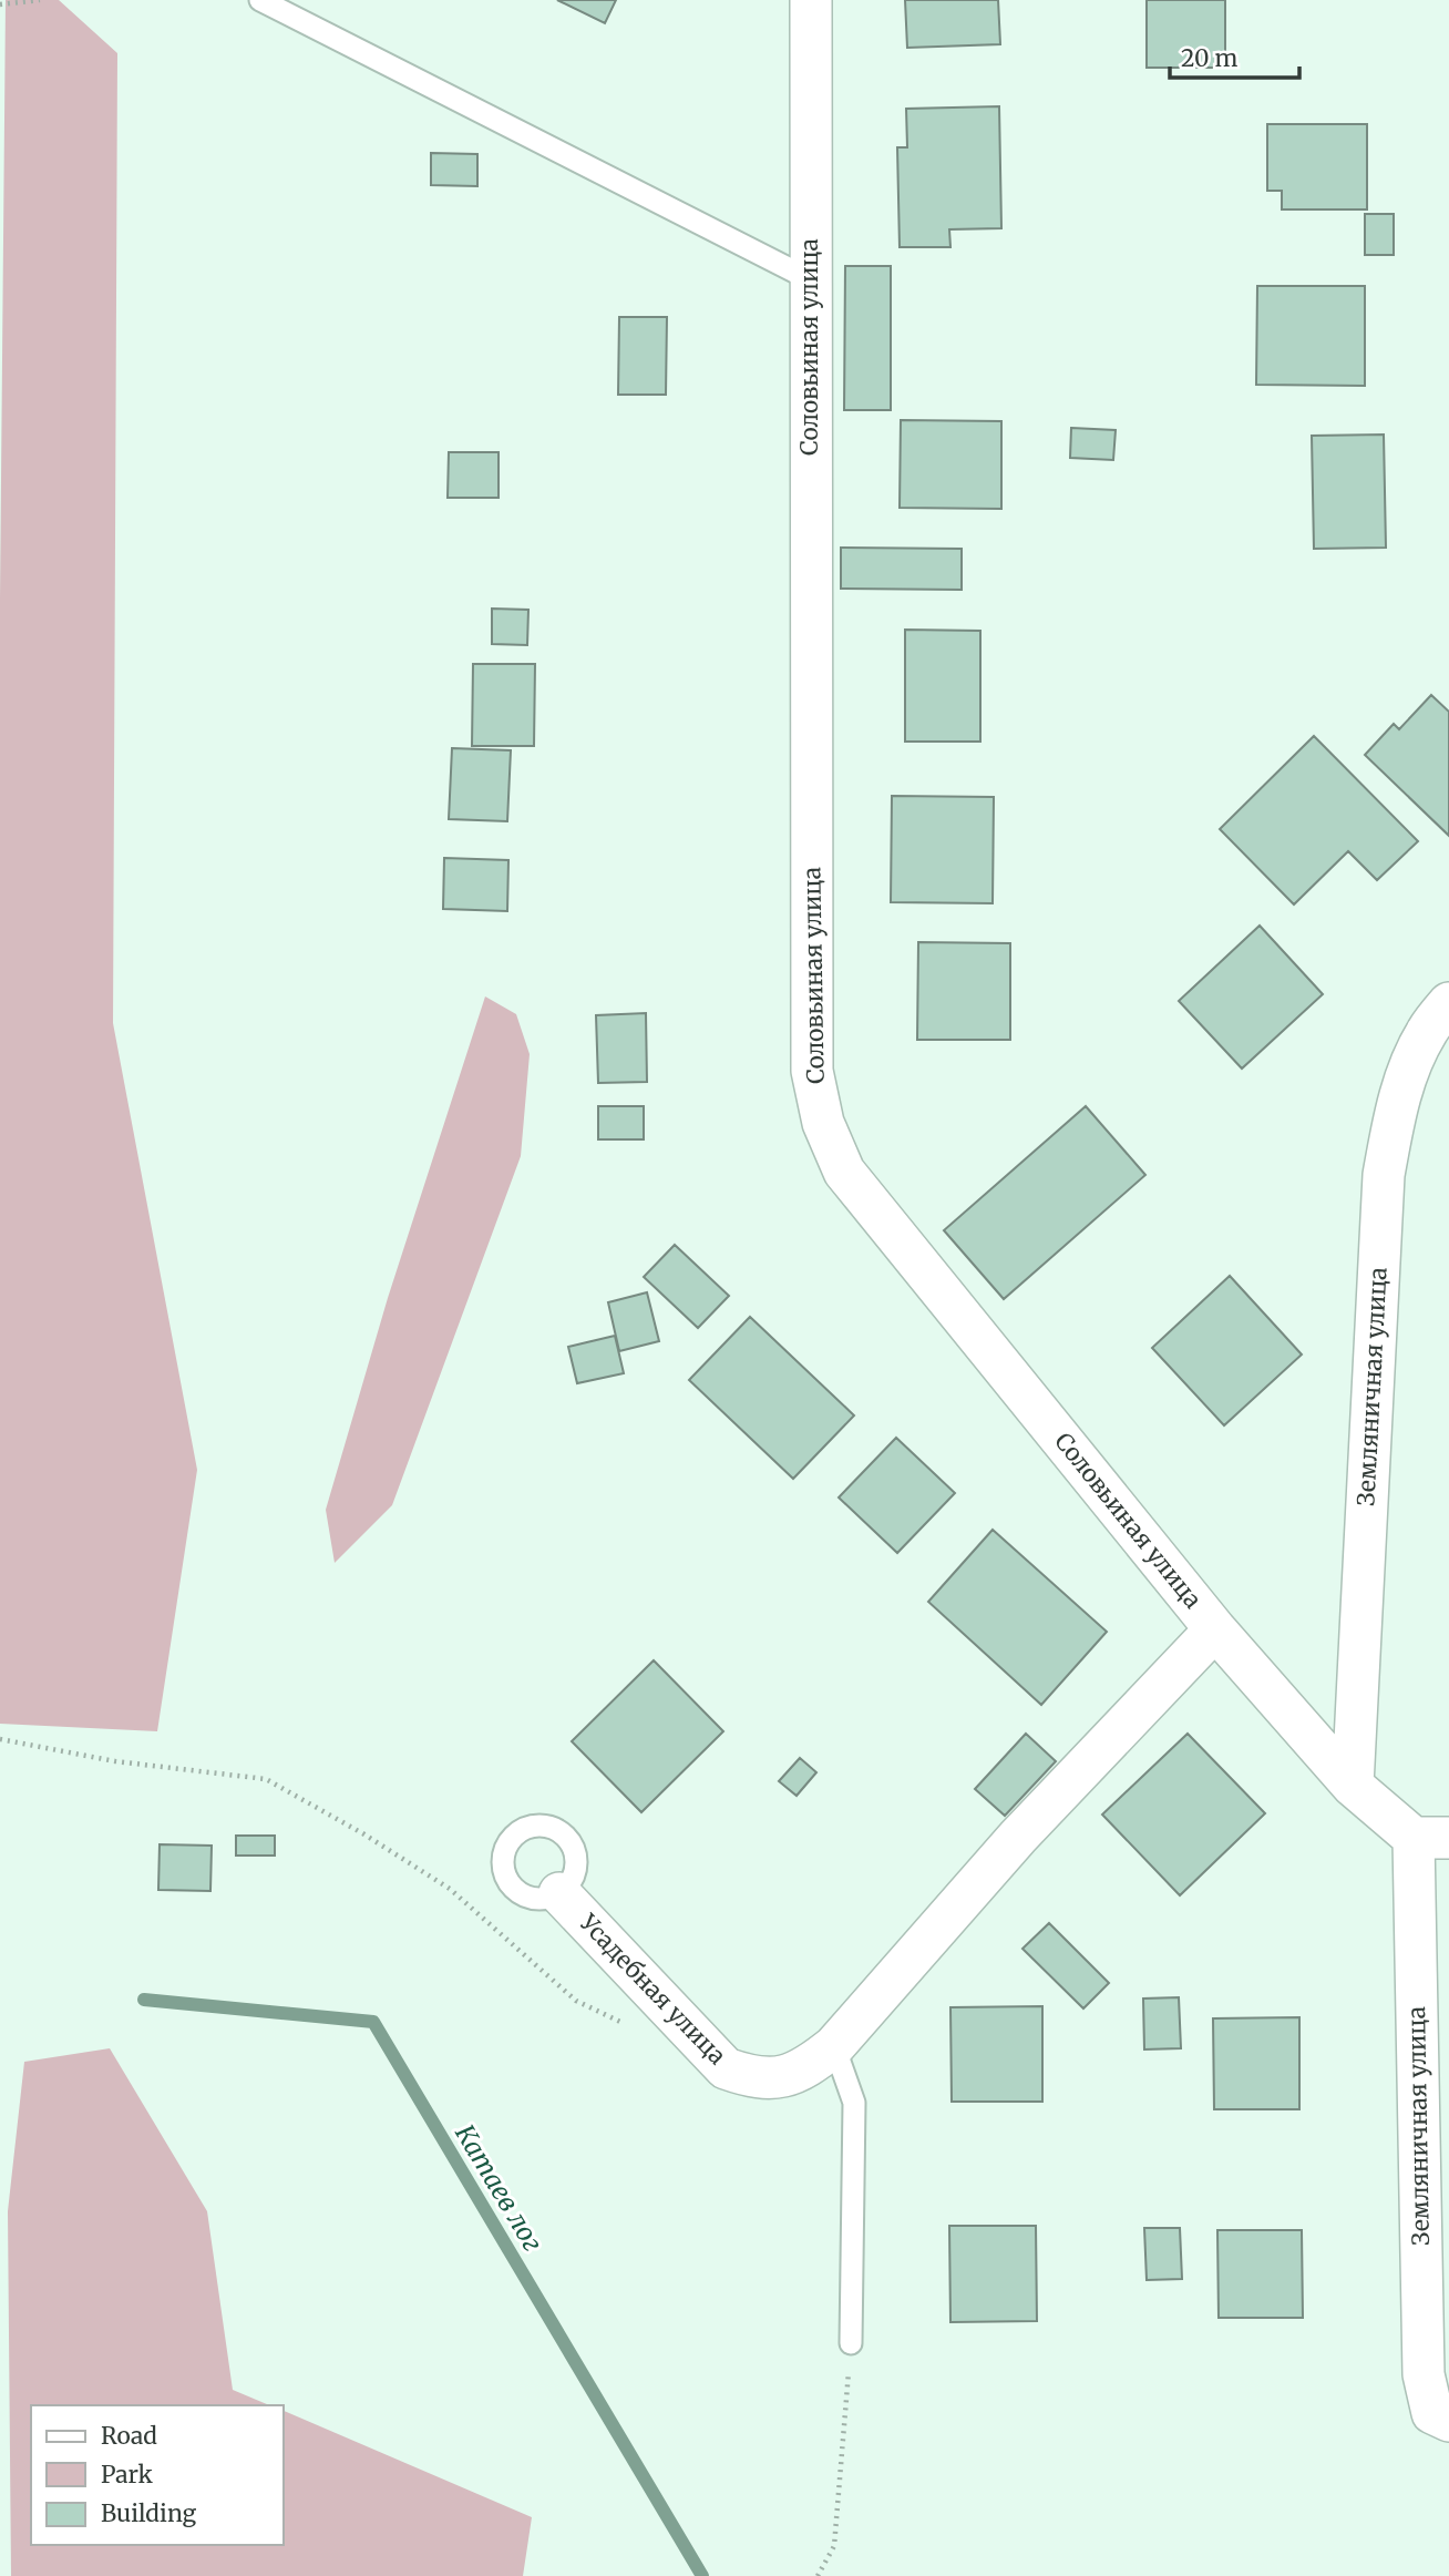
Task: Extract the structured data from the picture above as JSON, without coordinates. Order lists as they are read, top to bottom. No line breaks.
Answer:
{"streets":{"street":["Соловьиная улица","Земляничная улица","Усадебная улица"]},"crossings":[["Соловьиная улица","Земляничная улица"],["Соловьиная улица","Усадебная улица"]],"water":["Катаев лог"],"legend":["Road","Park","Building"],"scale_bar":"20 m"}
